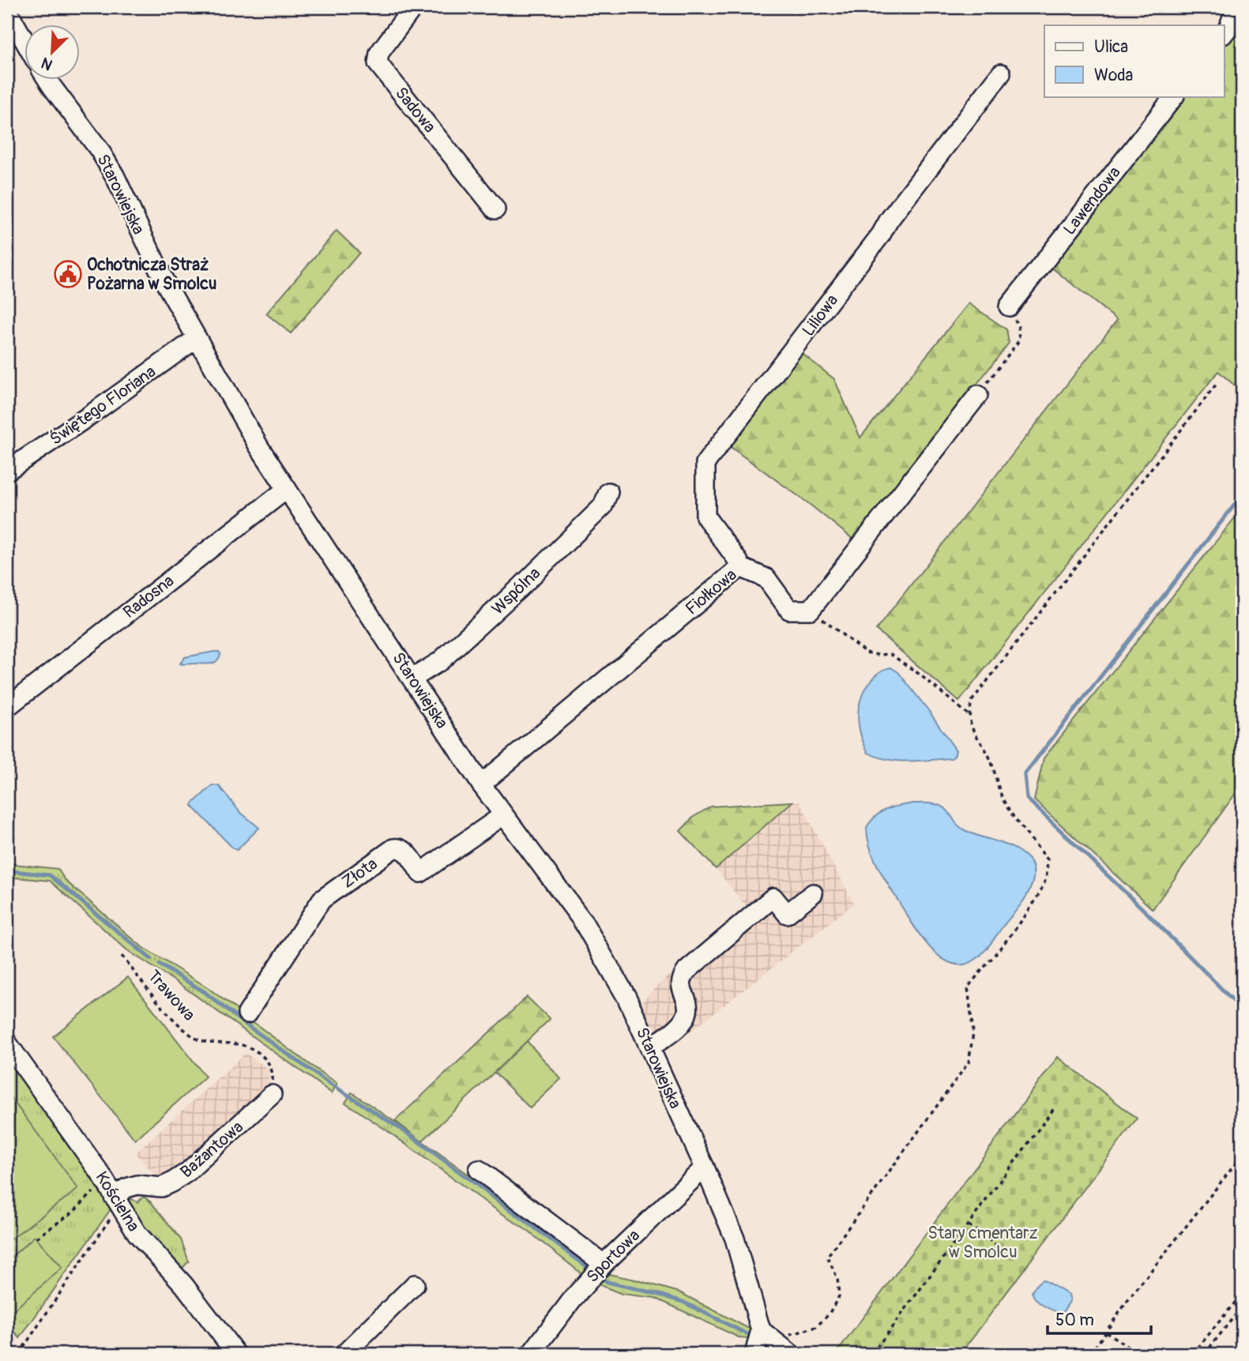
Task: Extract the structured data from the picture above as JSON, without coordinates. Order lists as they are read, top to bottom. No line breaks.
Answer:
{"streets":{"street":["Sadowa","Starowiejska","Lawendowa","Liliowa","Świętego Floriana","Wspólna","Fiołkowa","Radosna","Złota","Bażantowa","Kościelna","Sportowa"],"path":["Trawowa"]},"crossings":[["Starowiejska","Świętego Floriana"],["Starowiejska","Wspólna"],["Starowiejska","Fiołkowa"],["Starowiejska","Radosna"],["Starowiejska","Złota"],["Starowiejska","Sportowa"],["Liliowa","Fiołkowa"],["Trawowa","Bażantowa"],["Bażantowa","Kościelna"]],"parks":["Stary cmentarz w Smolcu"],"places":{"public building":["Ochotnicza Straż Pożarna w Smolcu"]},"legend":["Ulica","Woda"],"scale_bar":"50 m","north":"bottom left"}
